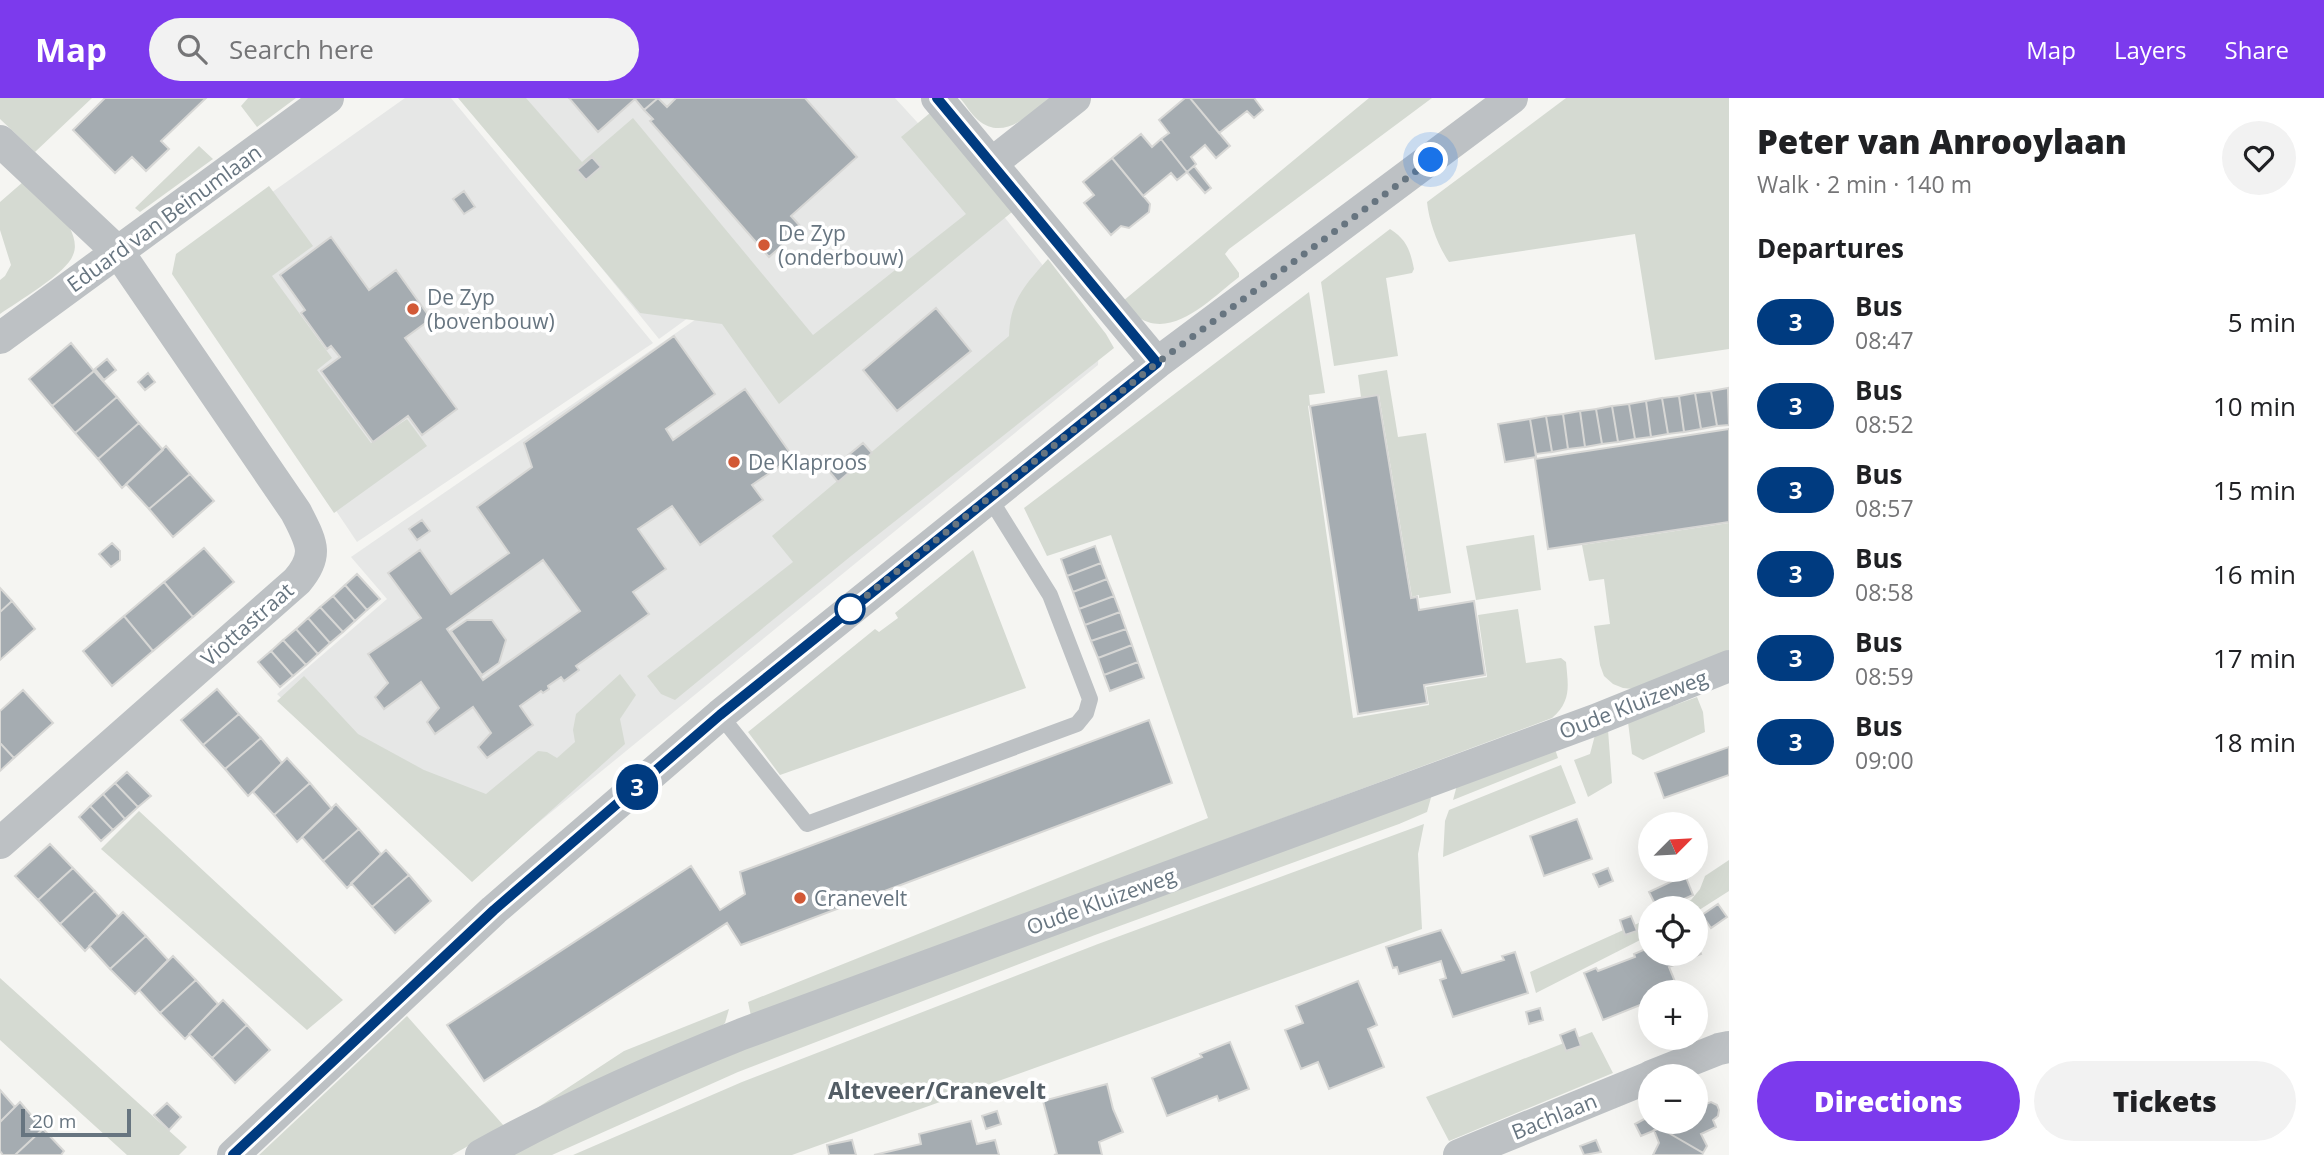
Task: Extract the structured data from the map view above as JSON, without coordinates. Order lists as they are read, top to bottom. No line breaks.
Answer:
{"streets":{"street":["Eduard van Beinumlaan","Viottastraat","Oude Kluizeweg","Bachlaan"]},"crossings":[["Eduard van Beinumlaan","Viottastraat"]],"districts":["Alteveer/Cranevelt"],"places":["De Zyp (onderbouw)","De Zyp (bovenbouw)","De Klaproos","Cranevelt"],"lines":["bus line 3"],"scale_bar":"20 m","north":"top right","page":{"header":"Map","search":"Search here","nav":["Map","Layers","Share"],"on_map":"3","heading":[["Peter van Anrooylaan","Walk · 2 min · 140 m"],"Departures"],"list":[{"mark":"3","name":"Bus","note":"08:47","value":"5 min"},{"mark":"3","name":"Bus","note":"08:52","value":"10 min"},{"mark":"3","name":"Bus","note":"08:57","value":"15 min"},{"mark":"3","name":"Bus","note":"08:58","value":"16 min"},{"mark":"3","name":"Bus","note":"08:59","value":"17 min"},{"mark":"3","name":"Bus","note":"09:00","value":"18 min"}],"map_buttons":["+","−"],"buttons":["Directions","Tickets"],"scale":"20 m"}}
